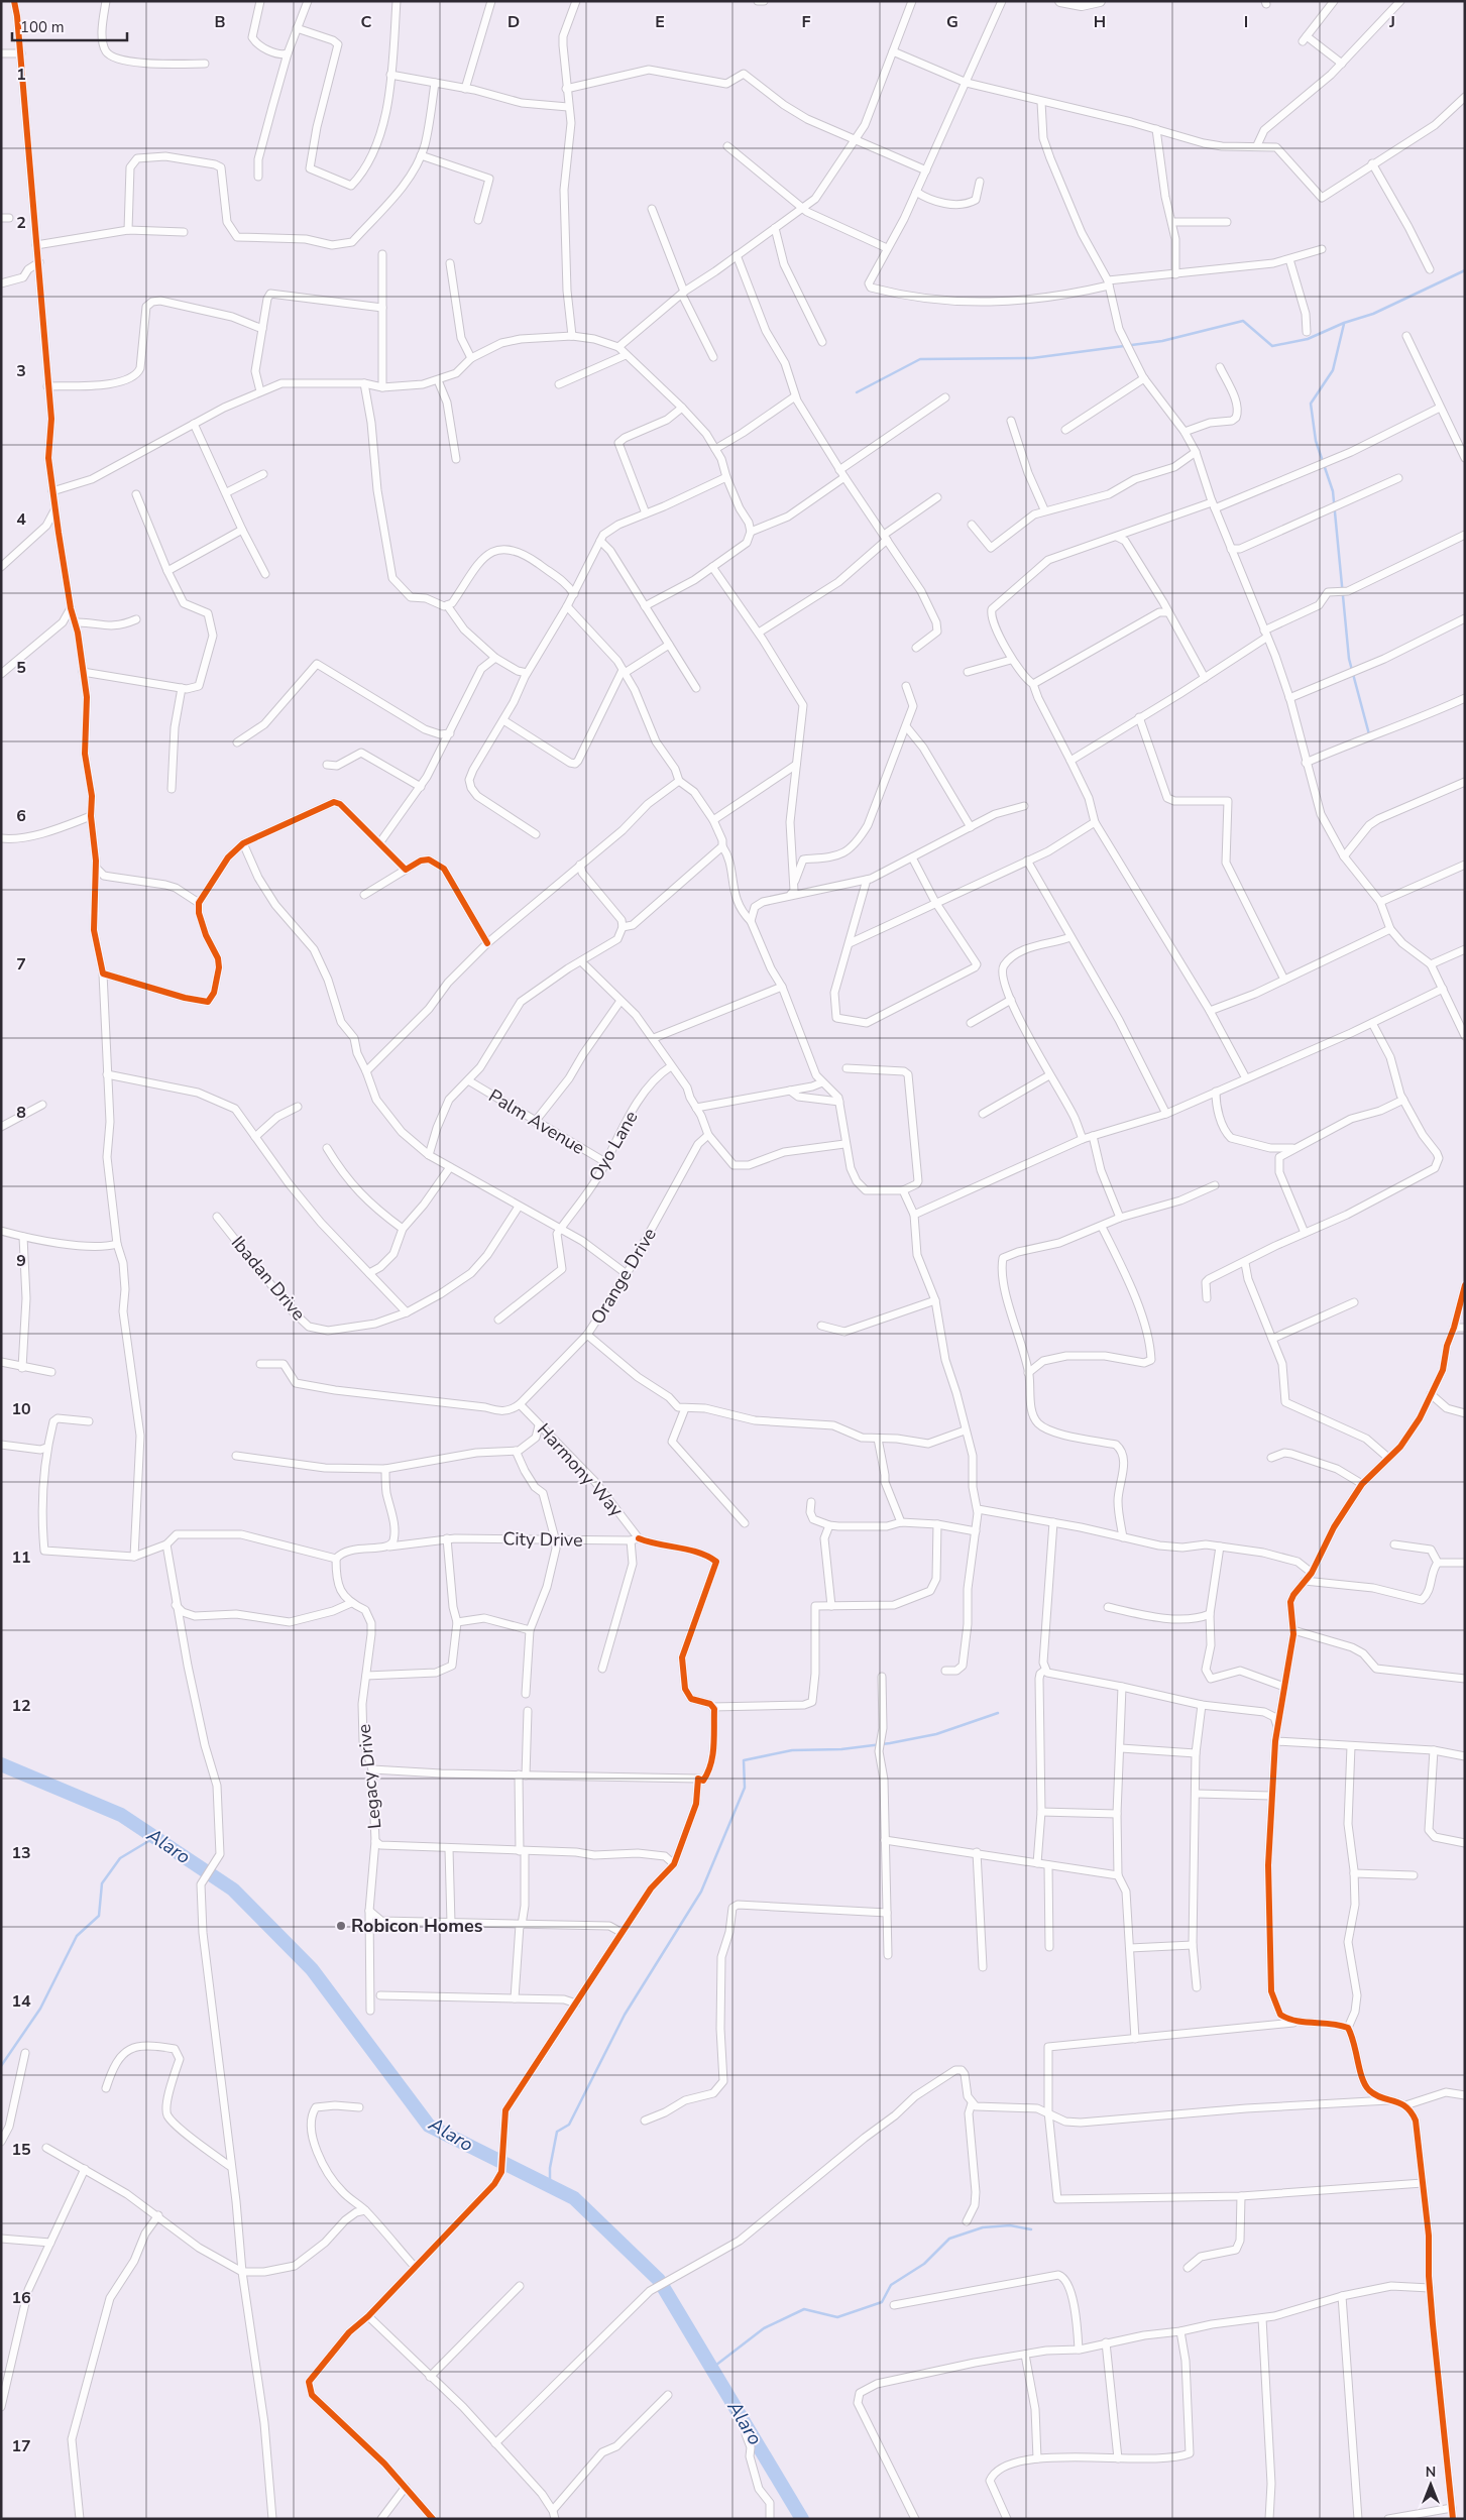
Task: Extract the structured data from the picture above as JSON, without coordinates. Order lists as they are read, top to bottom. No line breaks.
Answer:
{"streets":{"street":["Palm Avenue","Oyo Lane","Orange Drive","Ibadan Drive","Harmony Way","City Drive","Legacy Drive"]},"crossings":[["Palm Avenue","Oyo Lane"],["Orange Drive","Harmony Way"],["Harmony Way","City Drive"],["City Drive","Legacy Drive"]],"water":["Alaro"],"places":["Robicon Homes"],"scale_bar":"100 m","north":"top","grid":{"columns":["B","C","D","E","F","G","H","I","J"],"rows":["1","2","3","4","5","6","7","8","9","10","11","12","13","14","15","16","17"]}}
